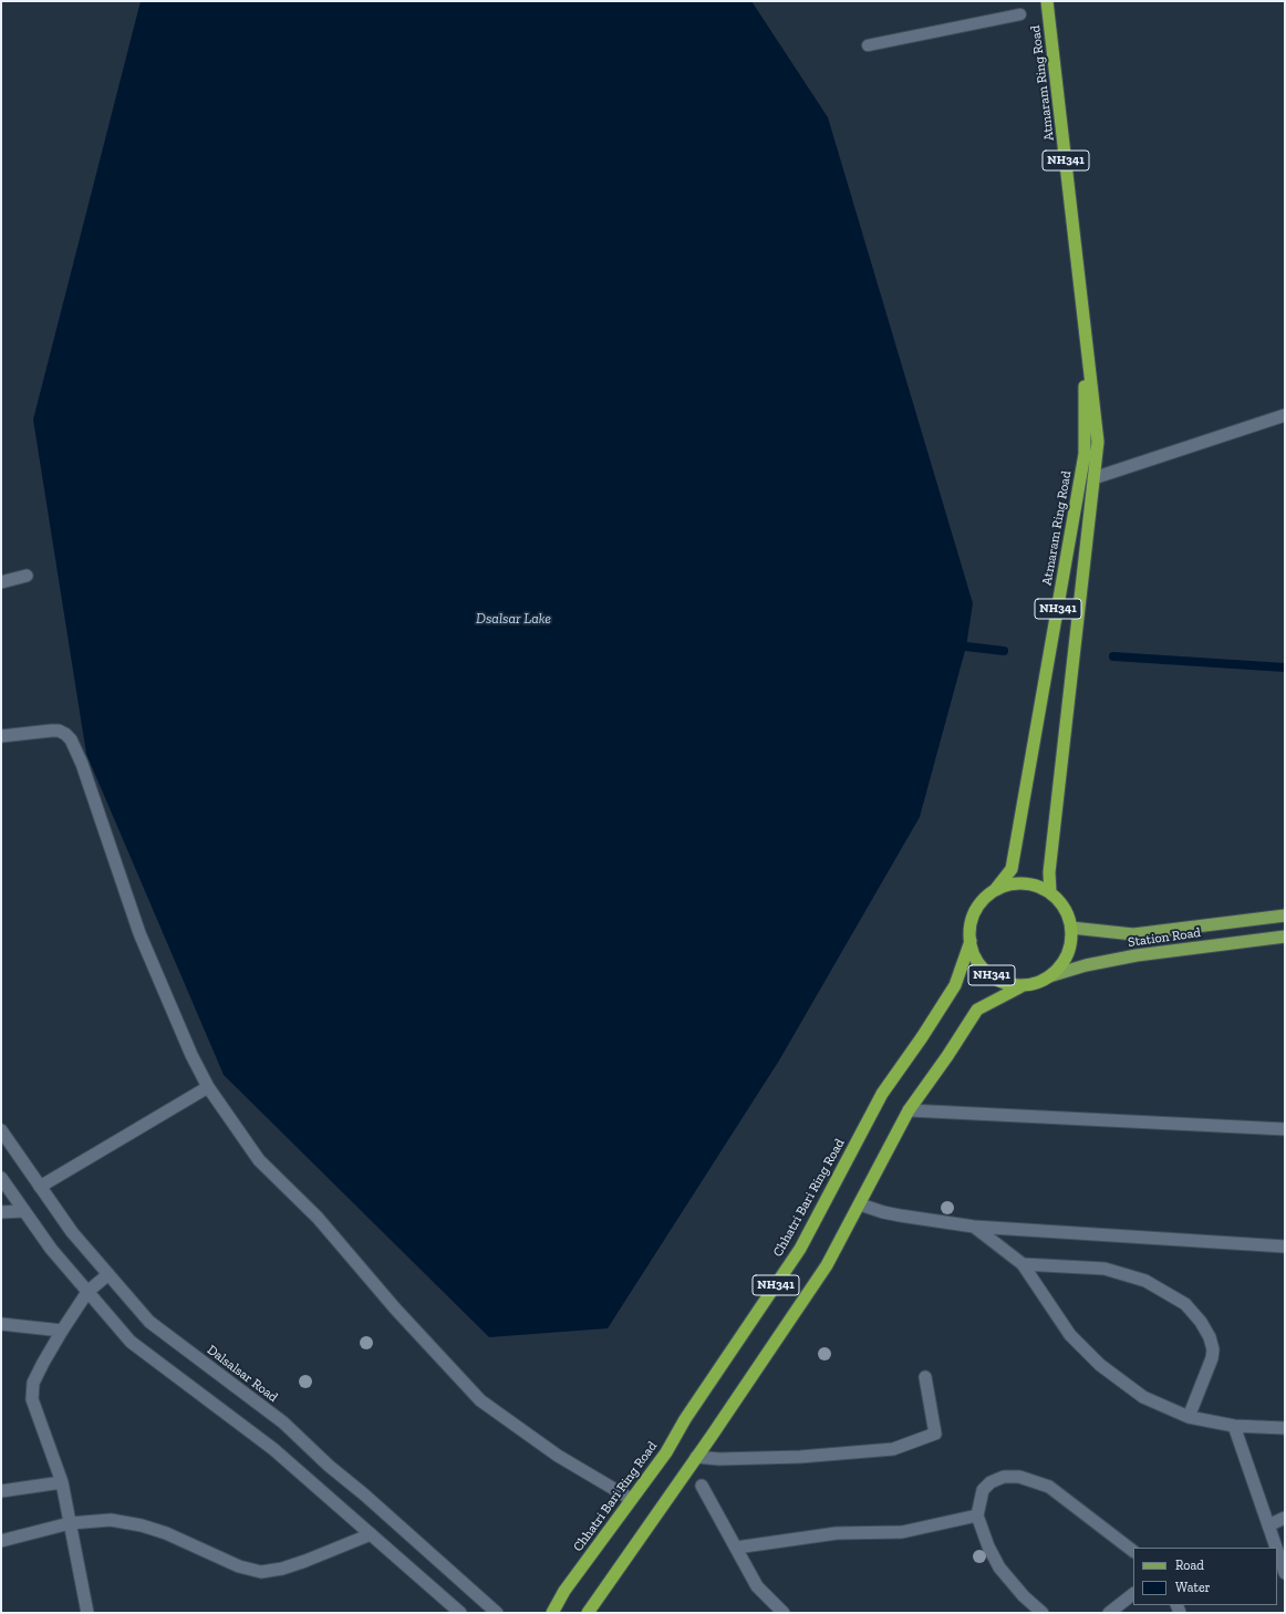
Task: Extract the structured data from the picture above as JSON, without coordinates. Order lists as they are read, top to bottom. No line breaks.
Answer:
{"streets":{"highway":["Atmaram Ring Road","NH341","Chhatri Bari Ring Road"],"main road":["Station Road"],"street":["Dalsalsar Road"]},"crossings":[["Atmaram Ring Road","NH341"],["Atmaram Ring Road","Station Road"],["Atmaram Ring Road","Chhatri Bari Ring Road"],["NH341","Station Road"],["NH341","Chhatri Bari Ring Road"],["Station Road","Chhatri Bari Ring Road"]],"water":["Dsalsar Lake"],"legend":["Road","Water"]}
